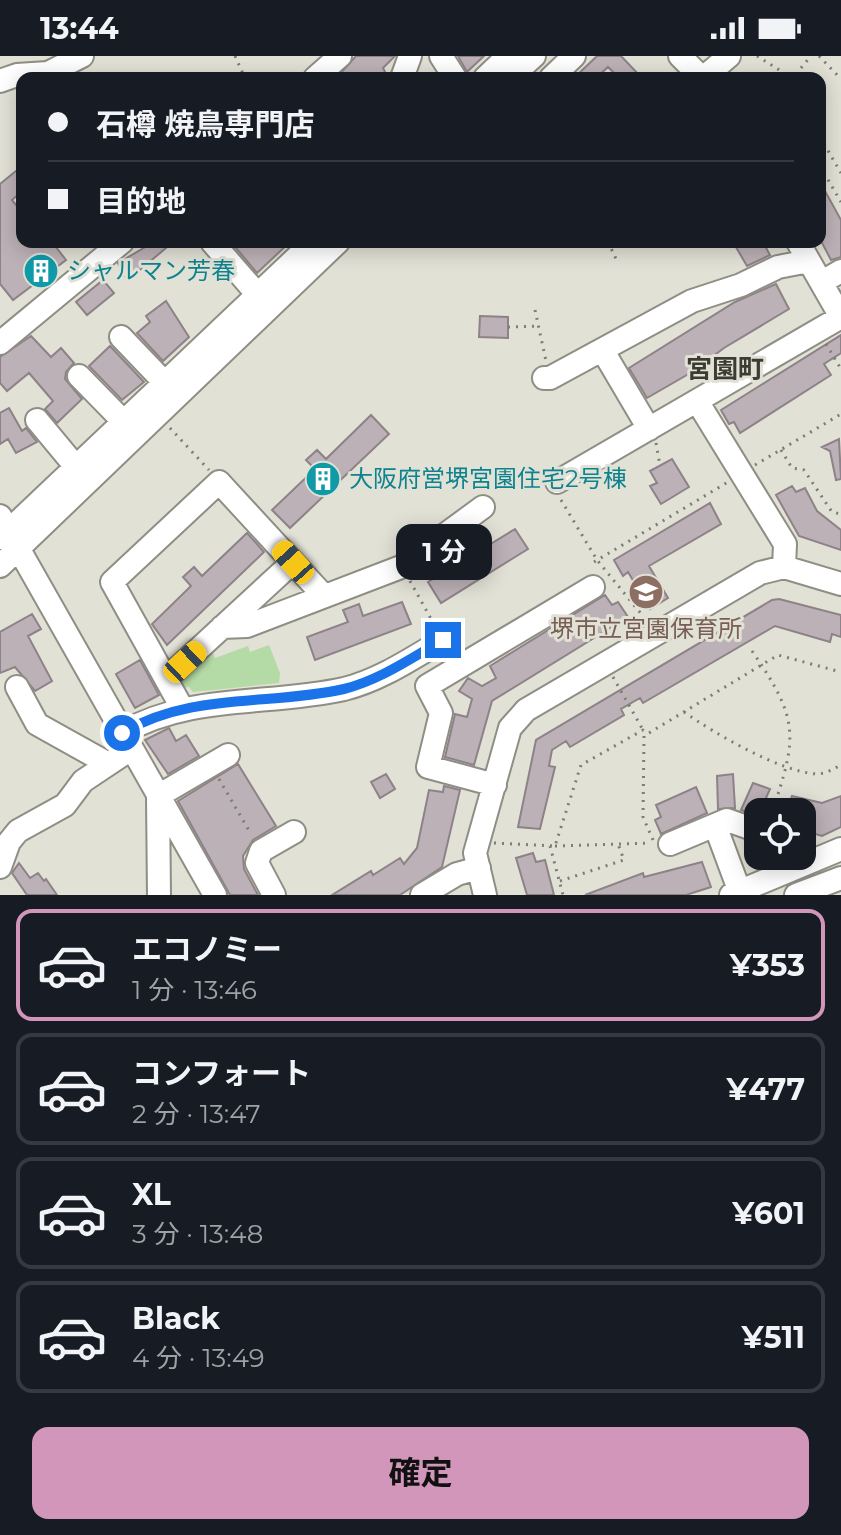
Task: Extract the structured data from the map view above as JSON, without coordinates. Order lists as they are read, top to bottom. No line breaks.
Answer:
{"districts":["宮園町"],"places":{"building":["シャルマン芳春","大阪府営堺宮園住宅2号棟"],"school or university":["堺市立宮園保育所"]},"page":{"status":"13:44","banner":["石樽 焼鳥専門店","目的地"],"bubble":"1 分","list":[{"name":"エコノミー","note":"1 分 · 13:46","value":"¥353"},{"name":"コンフォート","note":"2 分 · 13:47","value":"¥477"},{"name":"XL","note":"3 分 · 13:48","value":"¥601"},{"name":"Black","note":"4 分 · 13:49","value":"¥511"}],"buttons":"確定"}}
